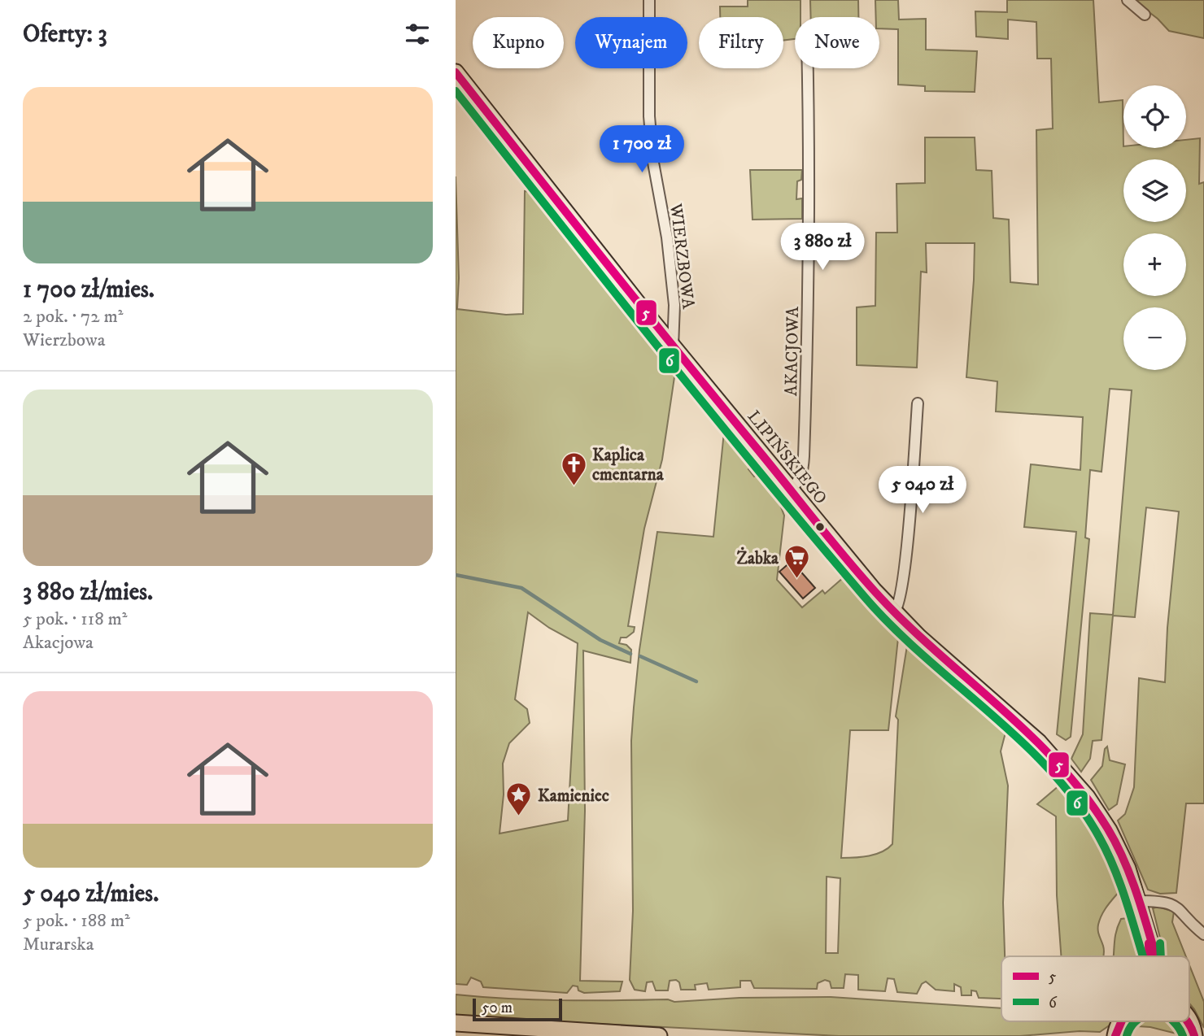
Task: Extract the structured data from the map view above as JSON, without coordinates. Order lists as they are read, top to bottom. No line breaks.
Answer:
{"streets":{"main road":["LIPIŃSKIEGO"],"street":["WIERZBOWA","AKACJOWA"]},"crossings":[["WIERZBOWA","LIPIŃSKIEGO"],["AKACJOWA","LIPIŃSKIEGO"]],"places":{"church":["Kaplica cmentarna"],"supermarket":["Żabka"],"place":["Kamieniec"]},"lines":["transit line 5","transit line 6"],"legend":["5","6"],"scale_bar":"50 m","page":{"heading":"Oferty: 3","chip":["Kupno","Wynajem","Filtry","Nowe"],"list":[{"name":"1 700 zł/mies.","note":"2 pok. · 72 m² · Wierzbowa"},{"name":"3 880 zł/mies.","note":"5 pok. · 118 m² · Akacjowa"},{"name":"5 040 zł/mies.","note":"5 pok. · 188 m² · Murarska"}],"map_buttons":["+","−"],"price":["1 700 zł","3 880 zł","5 040 zł"],"scale":"50 m"}}
